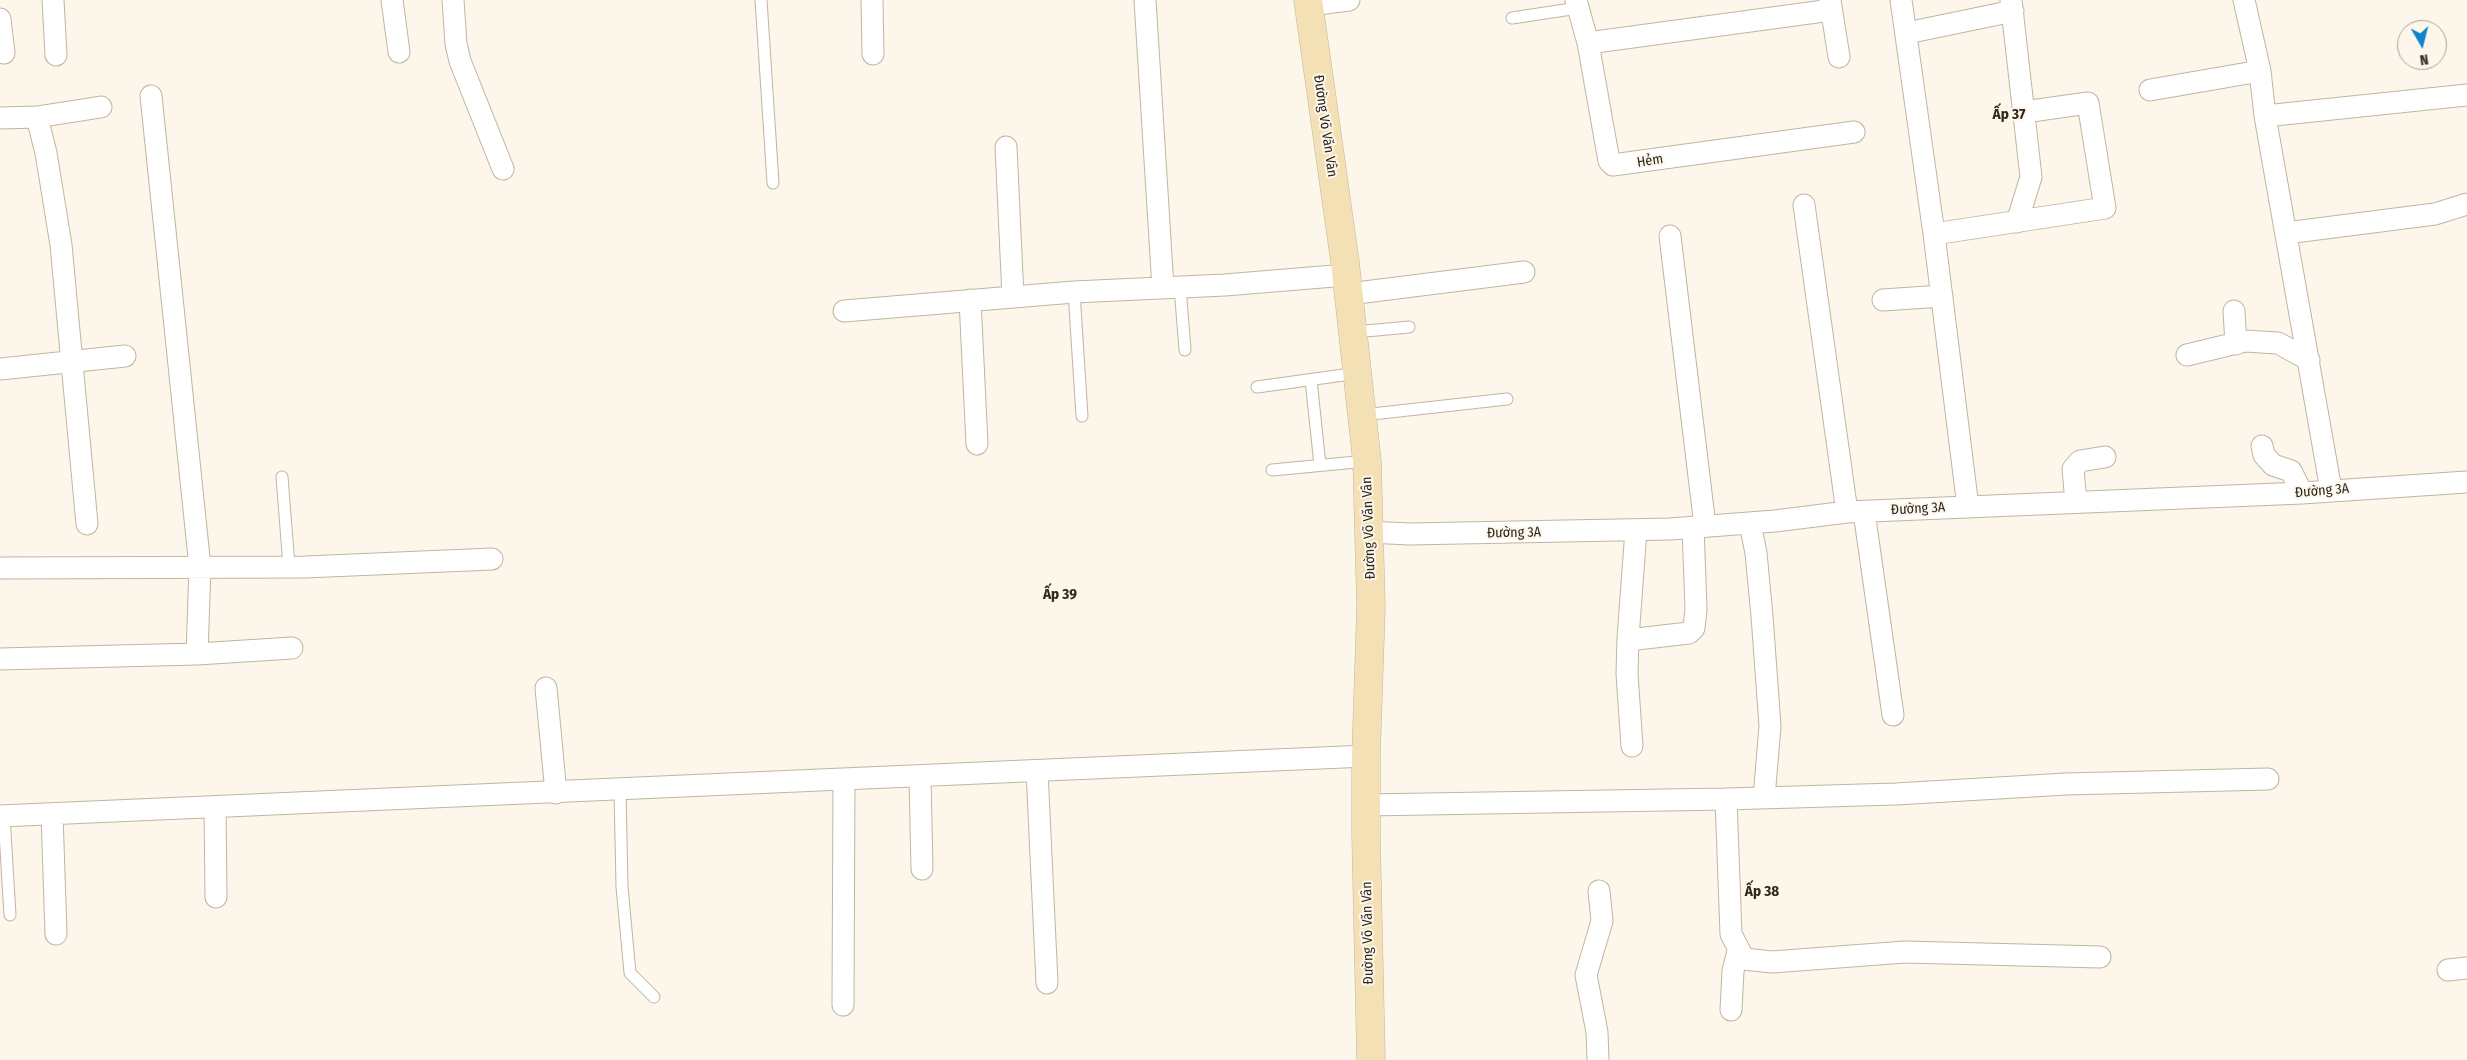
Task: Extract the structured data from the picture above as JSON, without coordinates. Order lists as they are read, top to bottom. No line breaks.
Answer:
{"streets":{"street":["Đường Võ Văn Vân","Hẻm","Đường 3A"]},"crossings":[["Đường Võ Văn Vân","Đường 3A"]],"districts":["Ấp 37","Ấp 39","Ấp 38"],"north":"bottom"}
